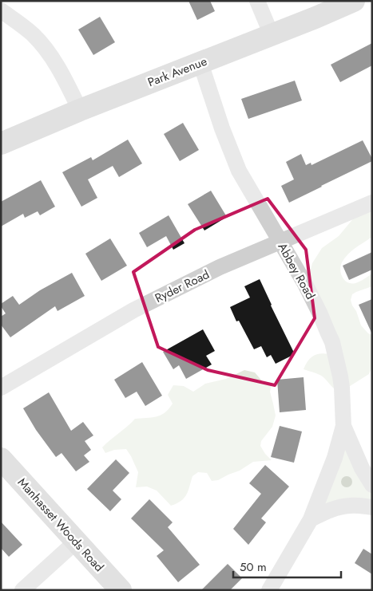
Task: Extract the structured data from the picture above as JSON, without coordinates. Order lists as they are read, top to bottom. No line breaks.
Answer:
{"streets":{"street":["Park Avenue","Abbey Road","Ryder Road","Manhasset Woods Road"]},"crossings":[["Park Avenue","Abbey Road"],["Abbey Road","Ryder Road"]],"scale_bar":"50 m"}
